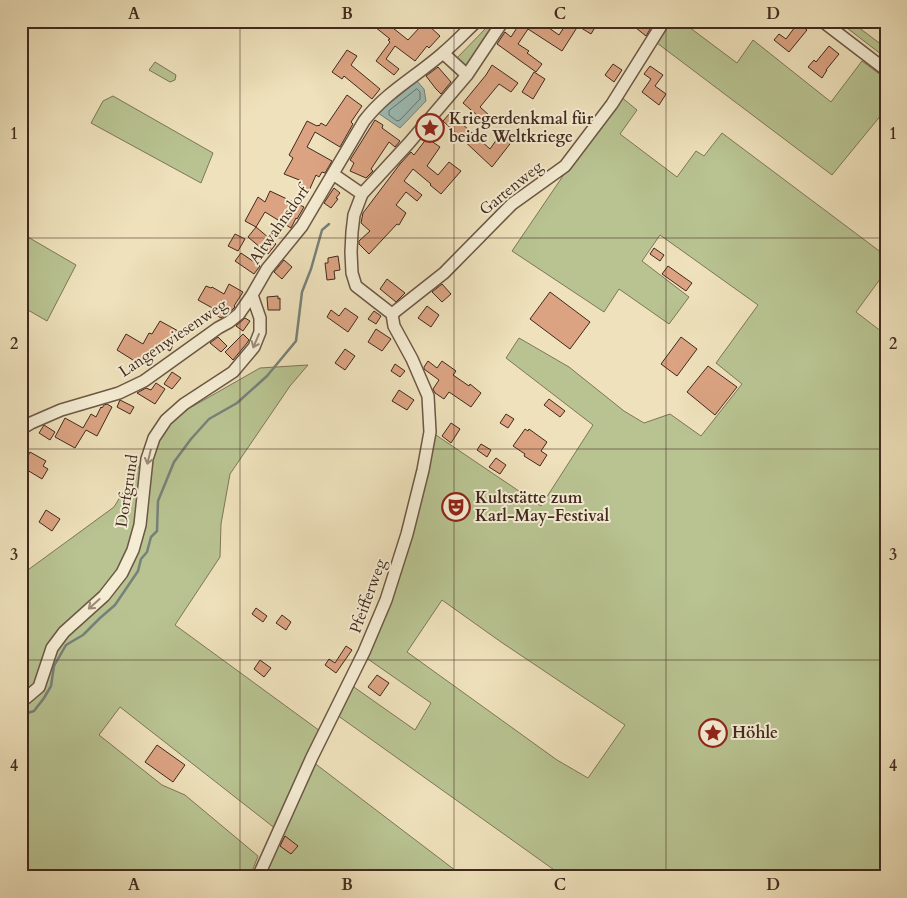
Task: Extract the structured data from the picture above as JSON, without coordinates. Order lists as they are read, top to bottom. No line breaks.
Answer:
{"streets":{"street":["Gartenweg","Altwahnsdorf","Langenwiesenweg","Dorfgrund","Pfeifferweg"]},"crossings":[["Gartenweg","Pfeifferweg"],["Altwahnsdorf","Langenwiesenweg"],["Altwahnsdorf","Dorfgrund"],["Langenwiesenweg","Dorfgrund"]],"one_way":["Dorfgrund"],"places":{"place":["Kriegerdenkmal für beide Weltkriege","Höhle"],"theatre":["Kultstätte zum Karl-May-Festival"]},"grid":{"columns":["A","B","C","D"],"rows":["1","2","3","4"]}}
